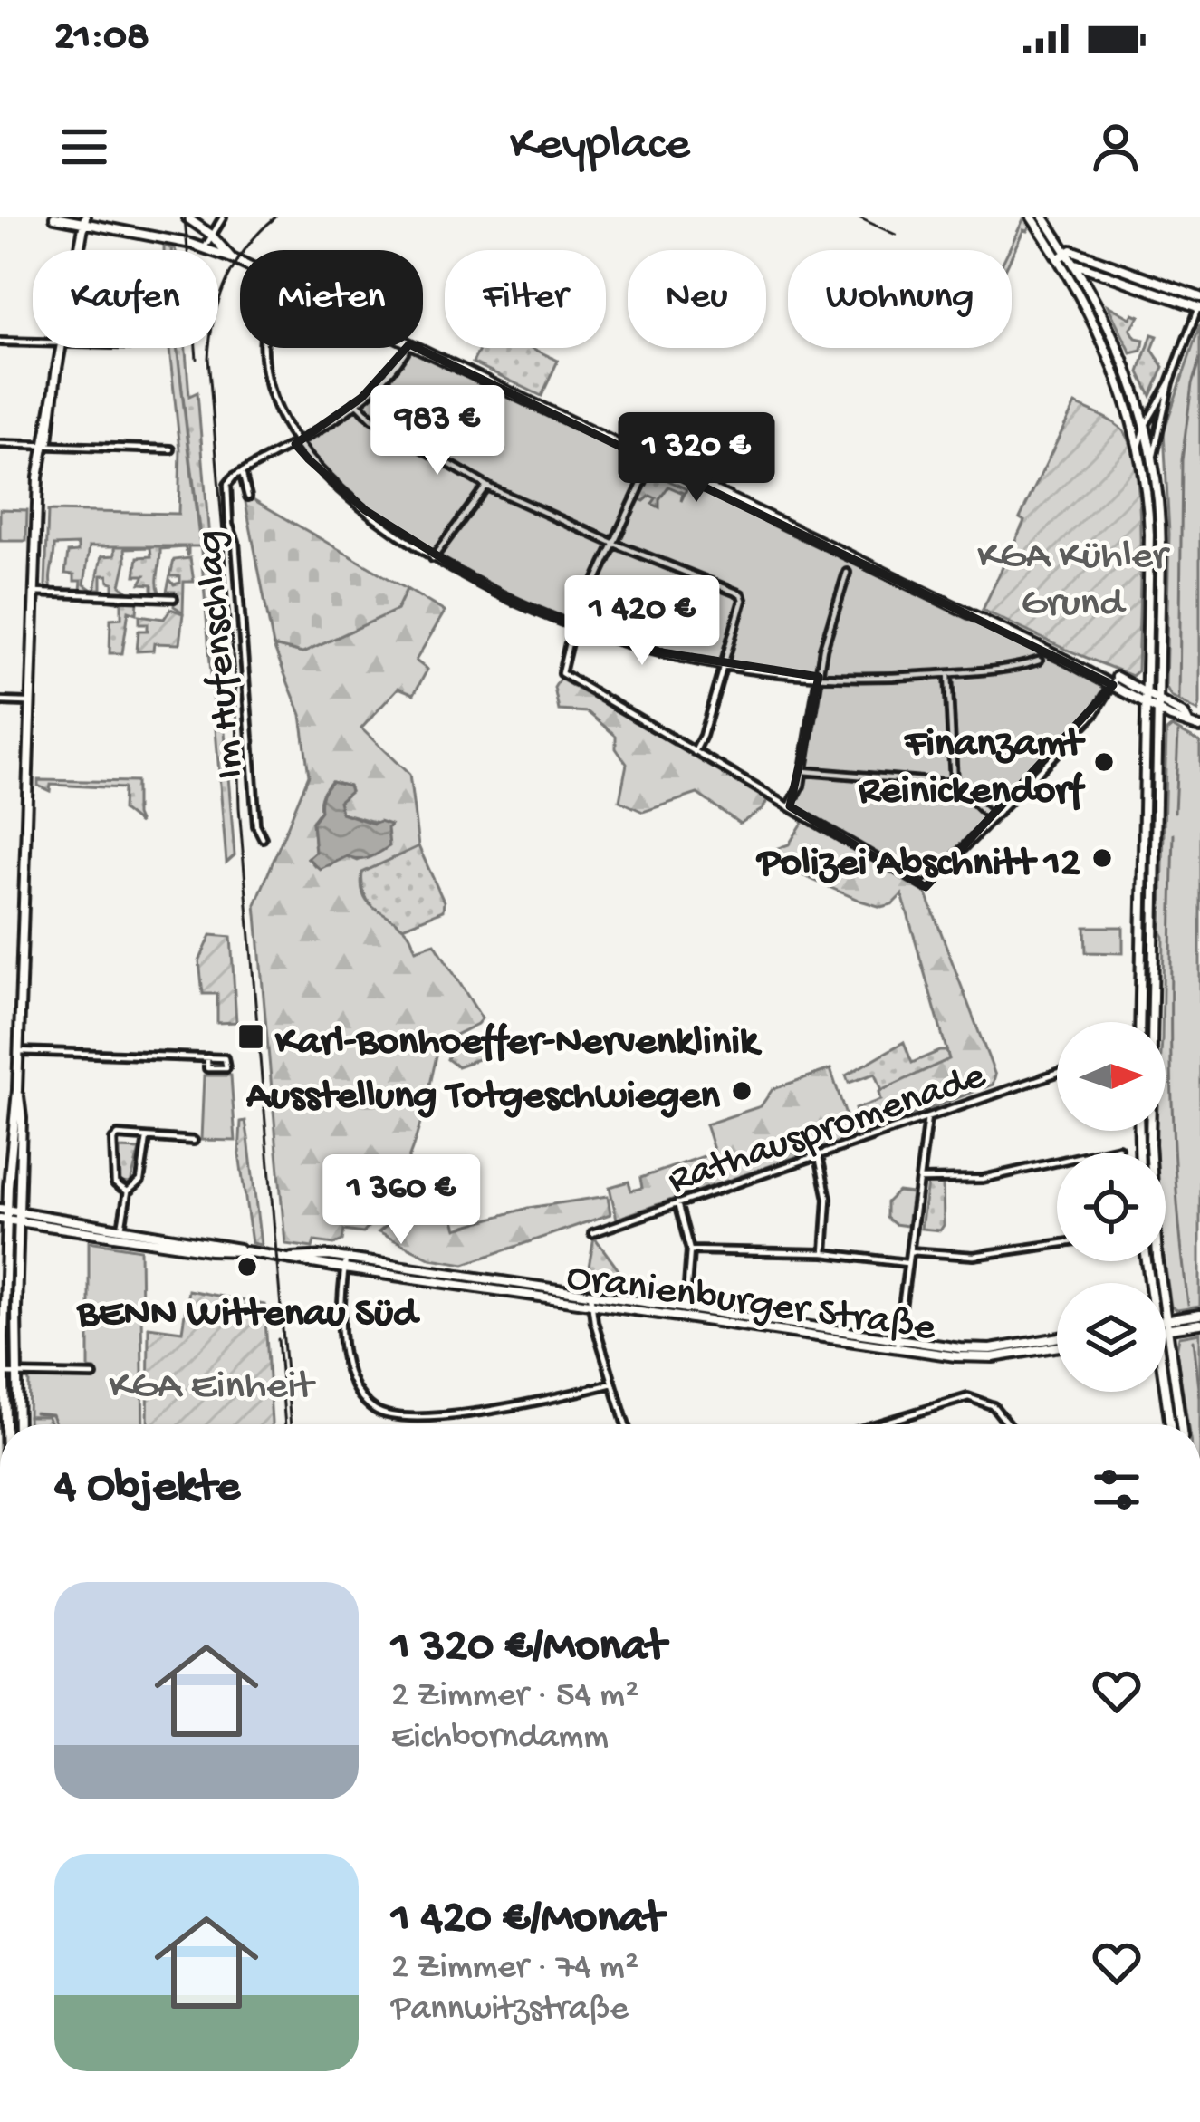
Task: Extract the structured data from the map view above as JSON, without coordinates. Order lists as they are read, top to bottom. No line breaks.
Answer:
{"streets":{"main road":["Oranienburger Straße"],"street":["Im Hufenschlag","Rathauspromenade"]},"parks":["KGA Kühler Grund","KGA Einheit"],"places":{"other":["Finanzamt Reinickendorf","Polizei Abschnitt 12","Ausstellung Totgeschwiegen","BENN Wittenau Süd"],"transit":["Karl-Bonhoeffer-Nervenklinik"]},"north":"right","page":{"status":"21:08","header":"Keyplace","chip":["Kaufen","Mieten","Filter","Neu","Wohnung"],"price":["983 €","1 320 €","1 420 €","1 360 €"],"heading":"4 Objekte","list":[{"name":"1 320 €/Monat","note":"2 Zimmer · 54 m² · Eichborndamm"},{"name":"1 420 €/Monat","note":"2 Zimmer · 74 m² · Pannwitzstraße"}]}}
